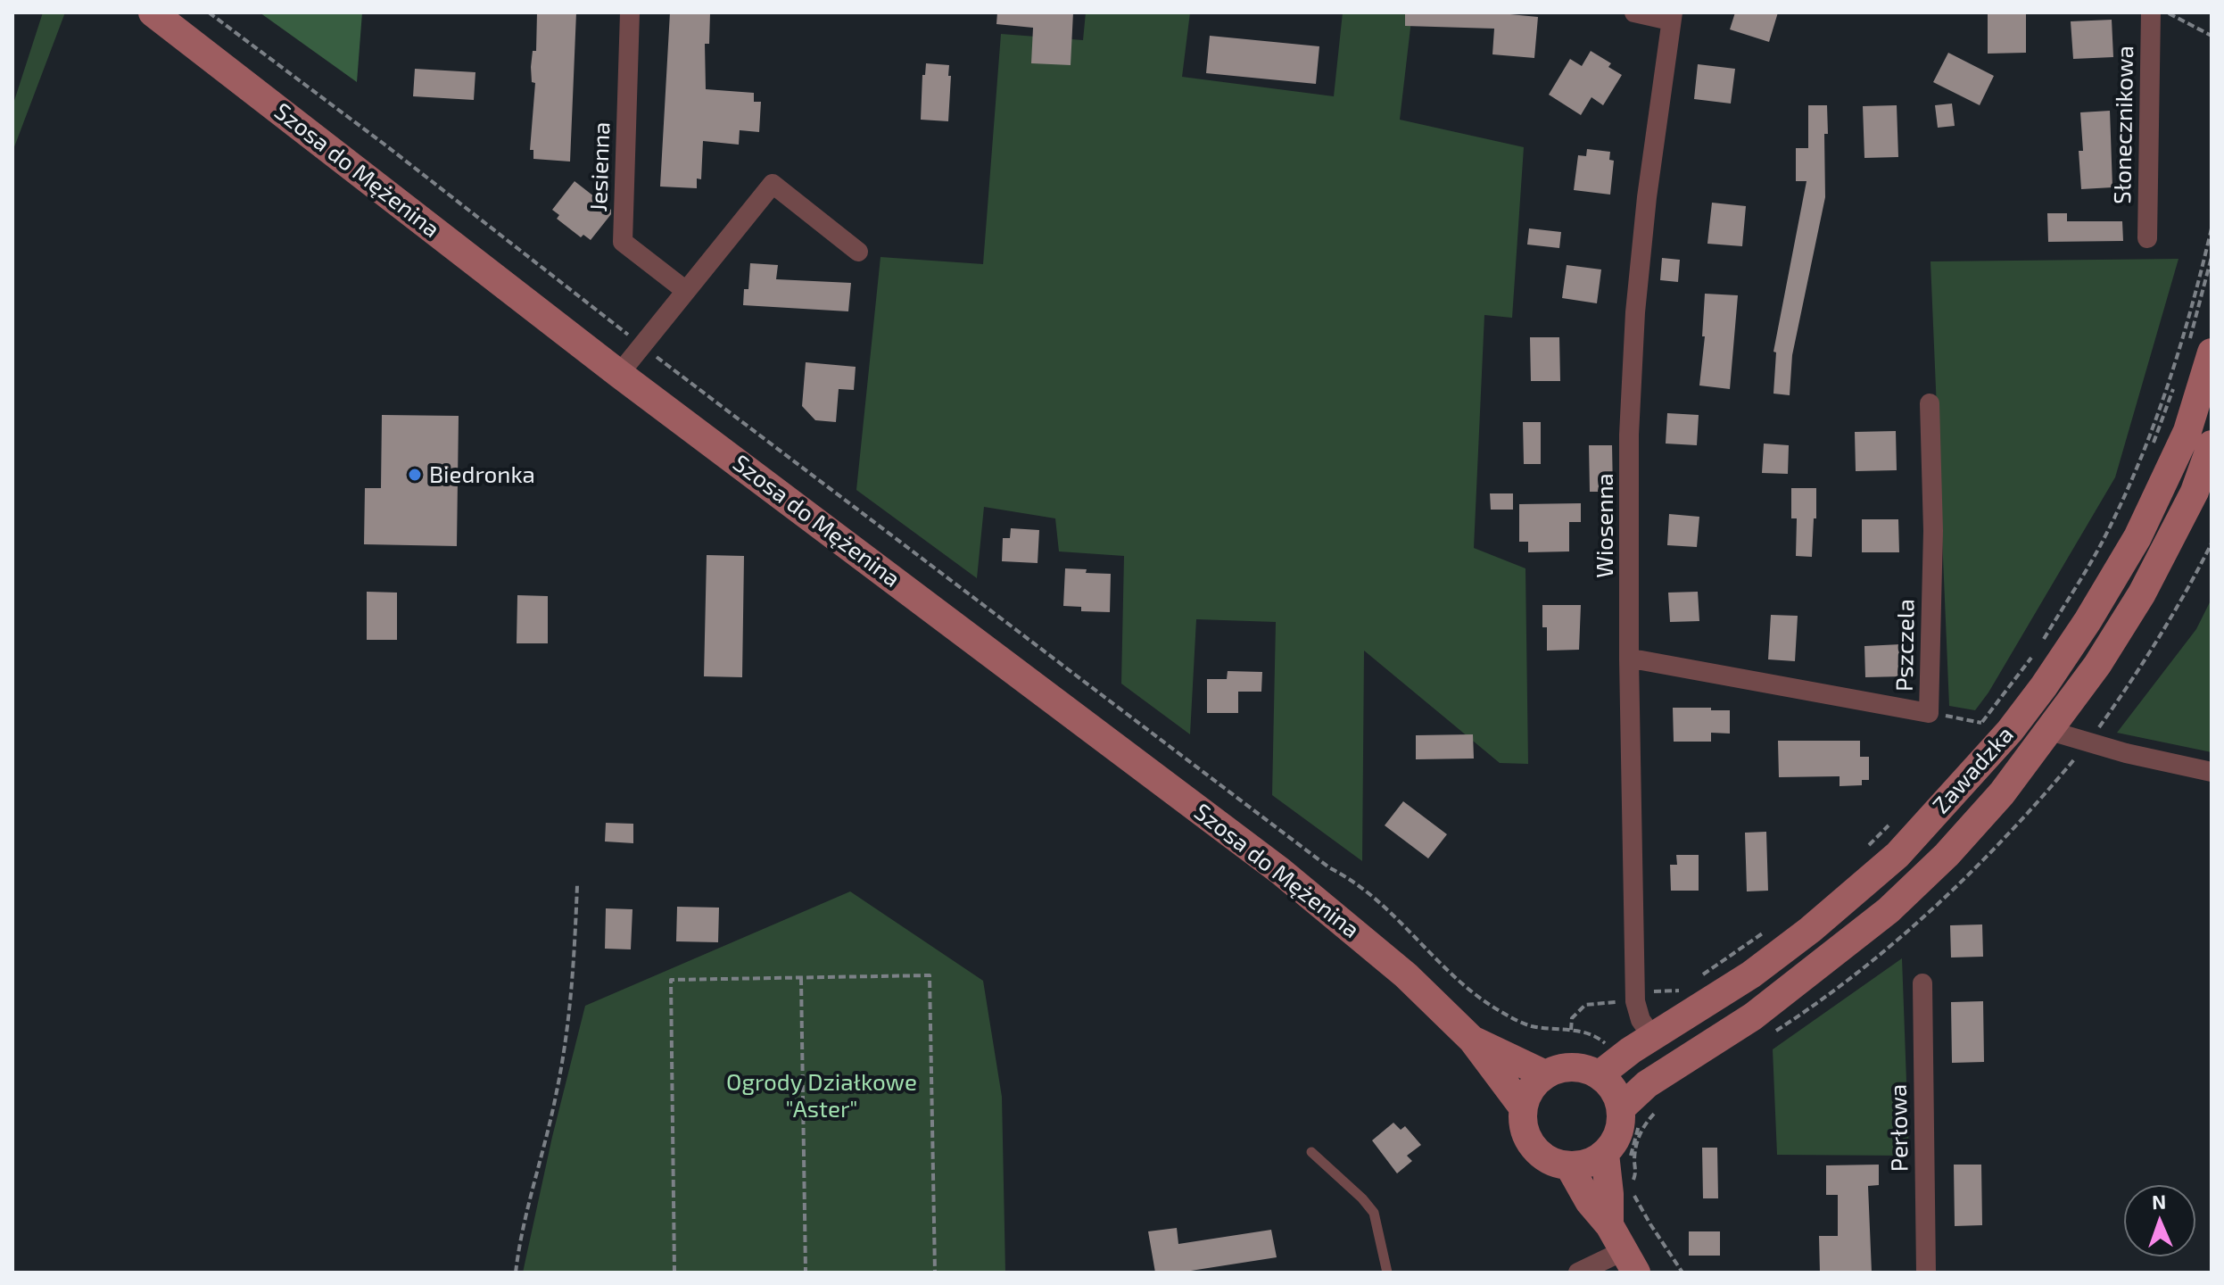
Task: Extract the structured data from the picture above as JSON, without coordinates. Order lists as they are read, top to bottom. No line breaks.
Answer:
{"streets":{"main road":["Szosa do Mężenina","Zawadzka"],"street":["Słonecznikowa","Jesienna","Wiosenna","Pszczela","Perłowa"]},"crossings":[["Szosa do Mężenina","Zawadzka"],["Wiosenna","Pszczela"],["Wiosenna","Zawadzka"]],"parks":["Ogrody Działkowe \"Aster\""],"places":["Biedronka"],"north":"top"}
